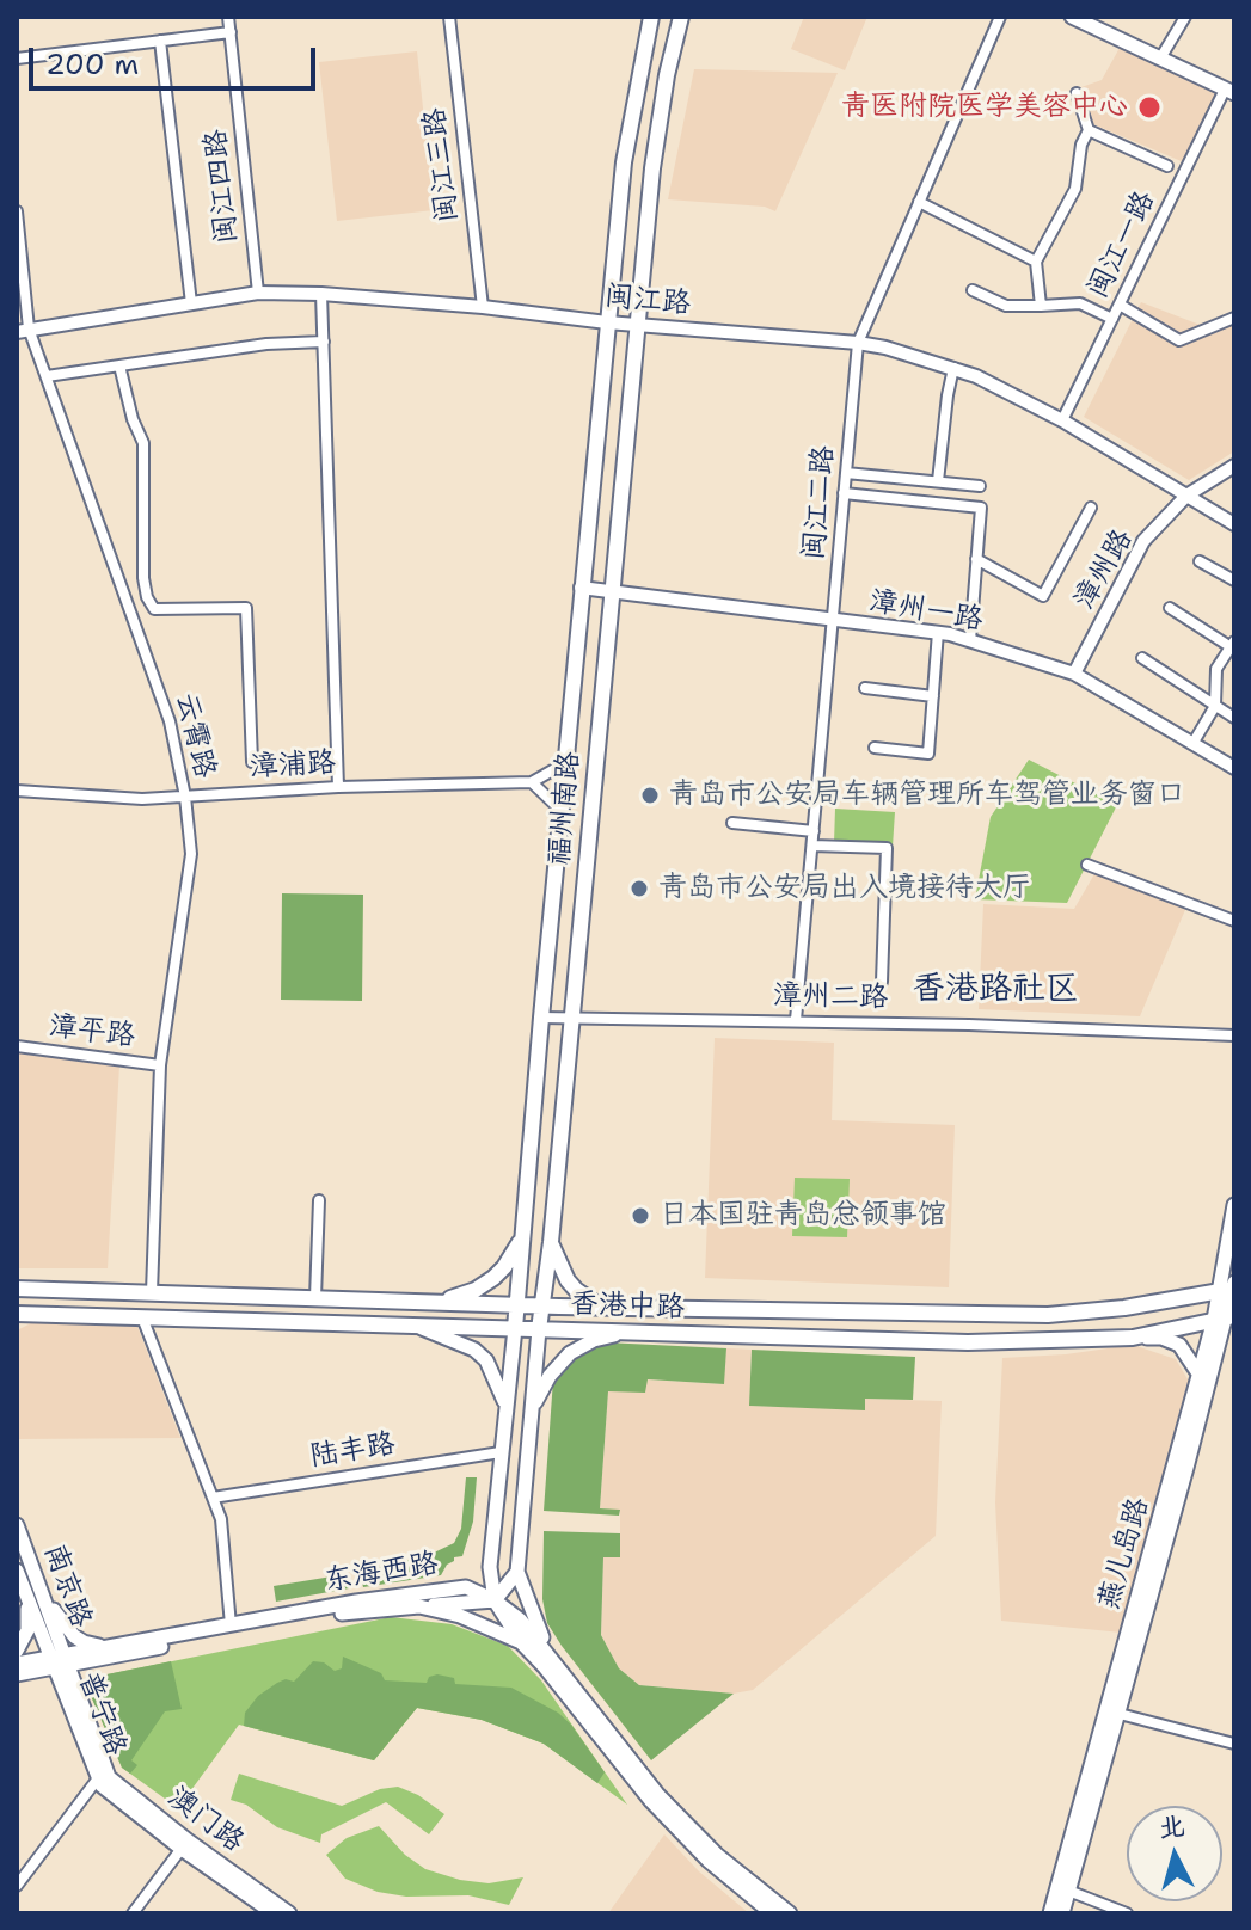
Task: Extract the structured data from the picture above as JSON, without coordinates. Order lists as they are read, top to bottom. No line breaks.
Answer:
{"streets":{"main road":["福州南路","香港中路","燕儿岛路","东海西路","南京路","普宁路","澳门路"],"street":["闽江三路","闽江四路","闽江一路","闽江路","闽江二路","漳州路","漳州一路","云霄路","漳浦路","漳州二路","漳平路","陆丰路"]},"crossings":[["闽江三路","闽江路"],["闽江四路","闽江路"],["闽江一路","闽江路"],["闽江路","闽江二路"],["闽江路","漳州路"],["闽江路","云霄路"],["闽江路","福州南路"],["闽江二路","漳州一路"],["闽江二路","漳州二路"],["漳州路","漳州一路"],["漳州一路","福州南路"],["云霄路","漳浦路"],["云霄路","漳平路"],["云霄路","香港中路"],["福州南路","漳州二路"],["福州南路","香港中路"],["福州南路","陆丰路"],["福州南路","东海西路"],["香港中路","燕儿岛路"],["东海西路","南京路"],["东海西路","普宁路"],["南京路","普宁路"],["普宁路","澳门路"]],"districts":["香港路社区"],"places":["青医附院医学美容中心","青岛市公安局车辆管理所车驾管业务窗口","青岛市公安局出入境接待大厅","日本国驻青岛总领事馆"],"scale_bar":"200 m","north":"top"}
